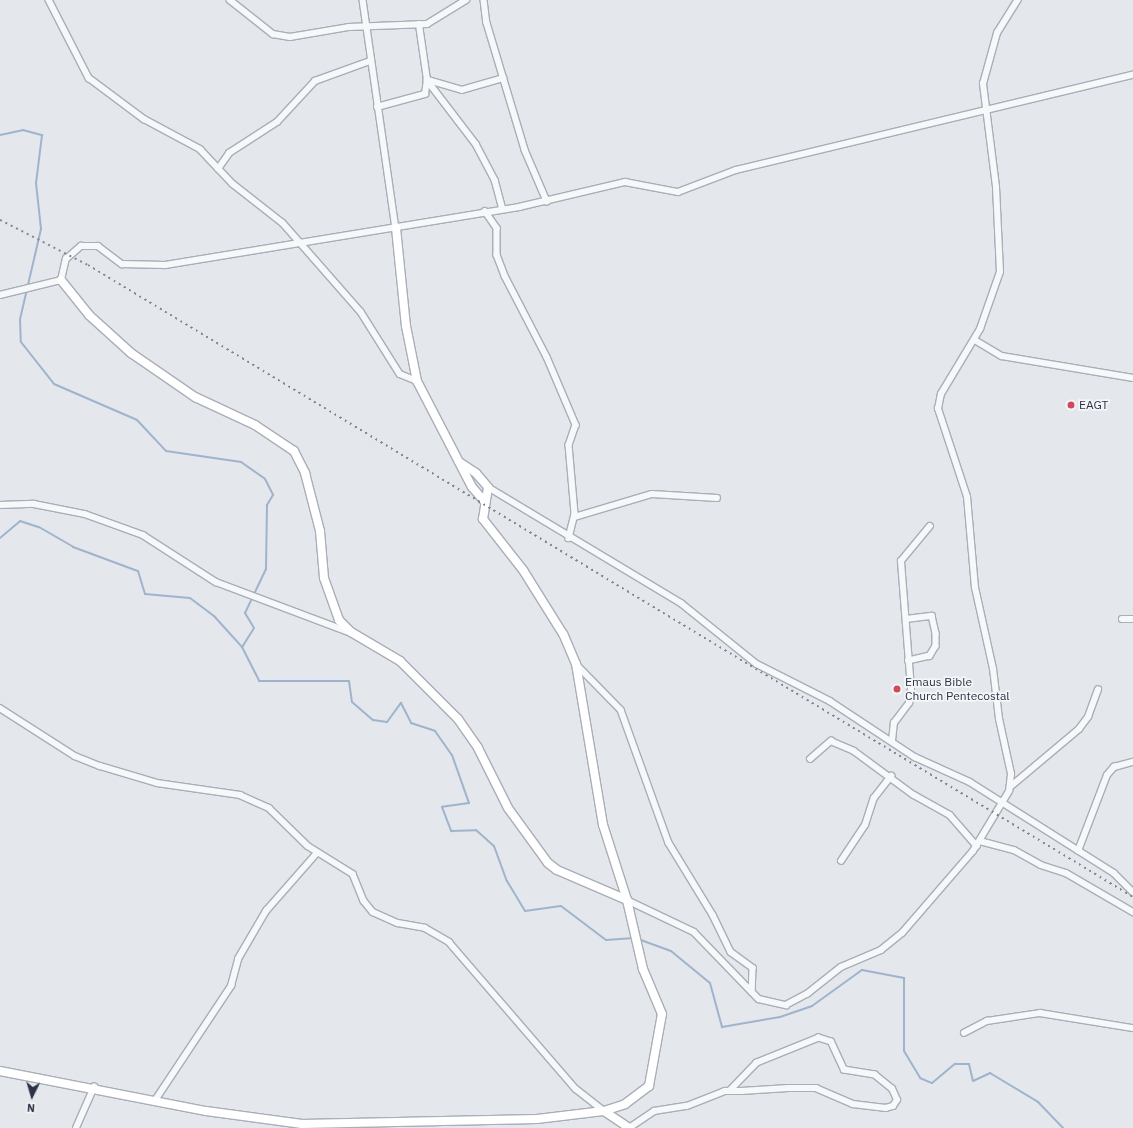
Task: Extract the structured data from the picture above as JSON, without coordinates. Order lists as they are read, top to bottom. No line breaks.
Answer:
{"places":["EAGT","Emaus Bible Church Pentecostal"],"north":"bottom"}
